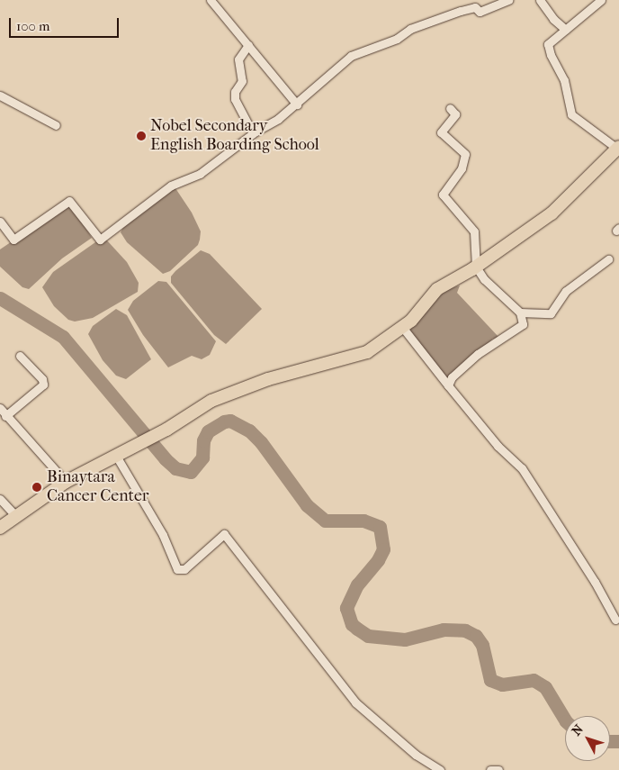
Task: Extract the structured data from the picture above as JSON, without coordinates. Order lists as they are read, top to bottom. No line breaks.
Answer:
{"places":["Nobel Secondary English Boarding School","Binaytara Cancer Center"],"scale_bar":"100 m","north":"top left"}
